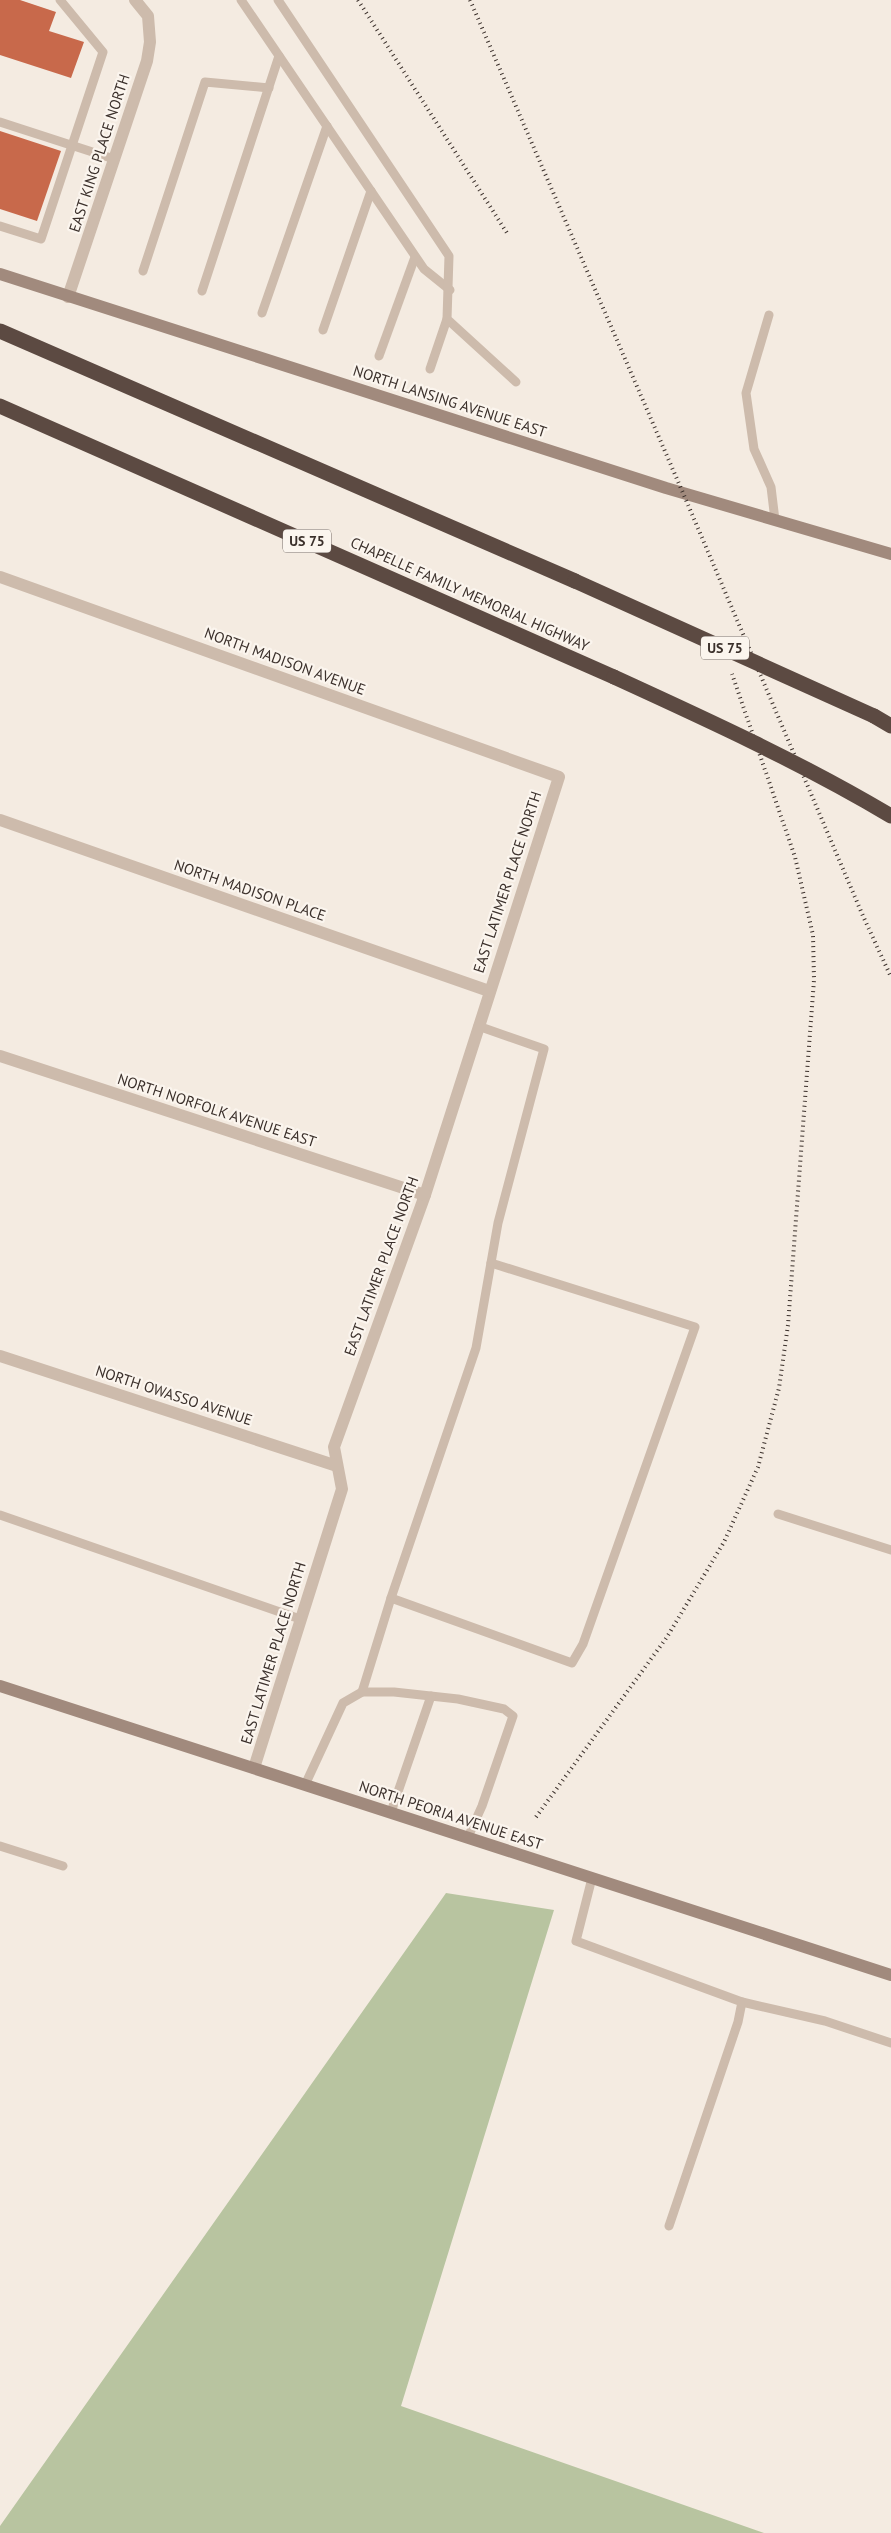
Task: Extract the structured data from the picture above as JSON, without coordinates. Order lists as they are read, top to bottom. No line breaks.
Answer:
{"streets":{"highway":["US 75","CHAPELLE FAMILY MEMORIAL HIGHWAY"],"main road":["NORTH LANSING AVENUE EAST","NORTH PEORIA AVENUE EAST"],"street":["EAST KING PLACE NORTH","NORTH MADISON AVENUE","EAST LATIMER PLACE NORTH","NORTH MADISON PLACE","NORTH NORFOLK AVENUE EAST","NORTH OWASSO AVENUE"]},"crossings":[["EAST KING PLACE NORTH","NORTH LANSING AVENUE EAST"],["NORTH MADISON AVENUE","EAST LATIMER PLACE NORTH"],["EAST LATIMER PLACE NORTH","NORTH MADISON PLACE"],["EAST LATIMER PLACE NORTH","NORTH NORFOLK AVENUE EAST"],["EAST LATIMER PLACE NORTH","NORTH OWASSO AVENUE"],["EAST LATIMER PLACE NORTH","NORTH PEORIA AVENUE EAST"]]}
